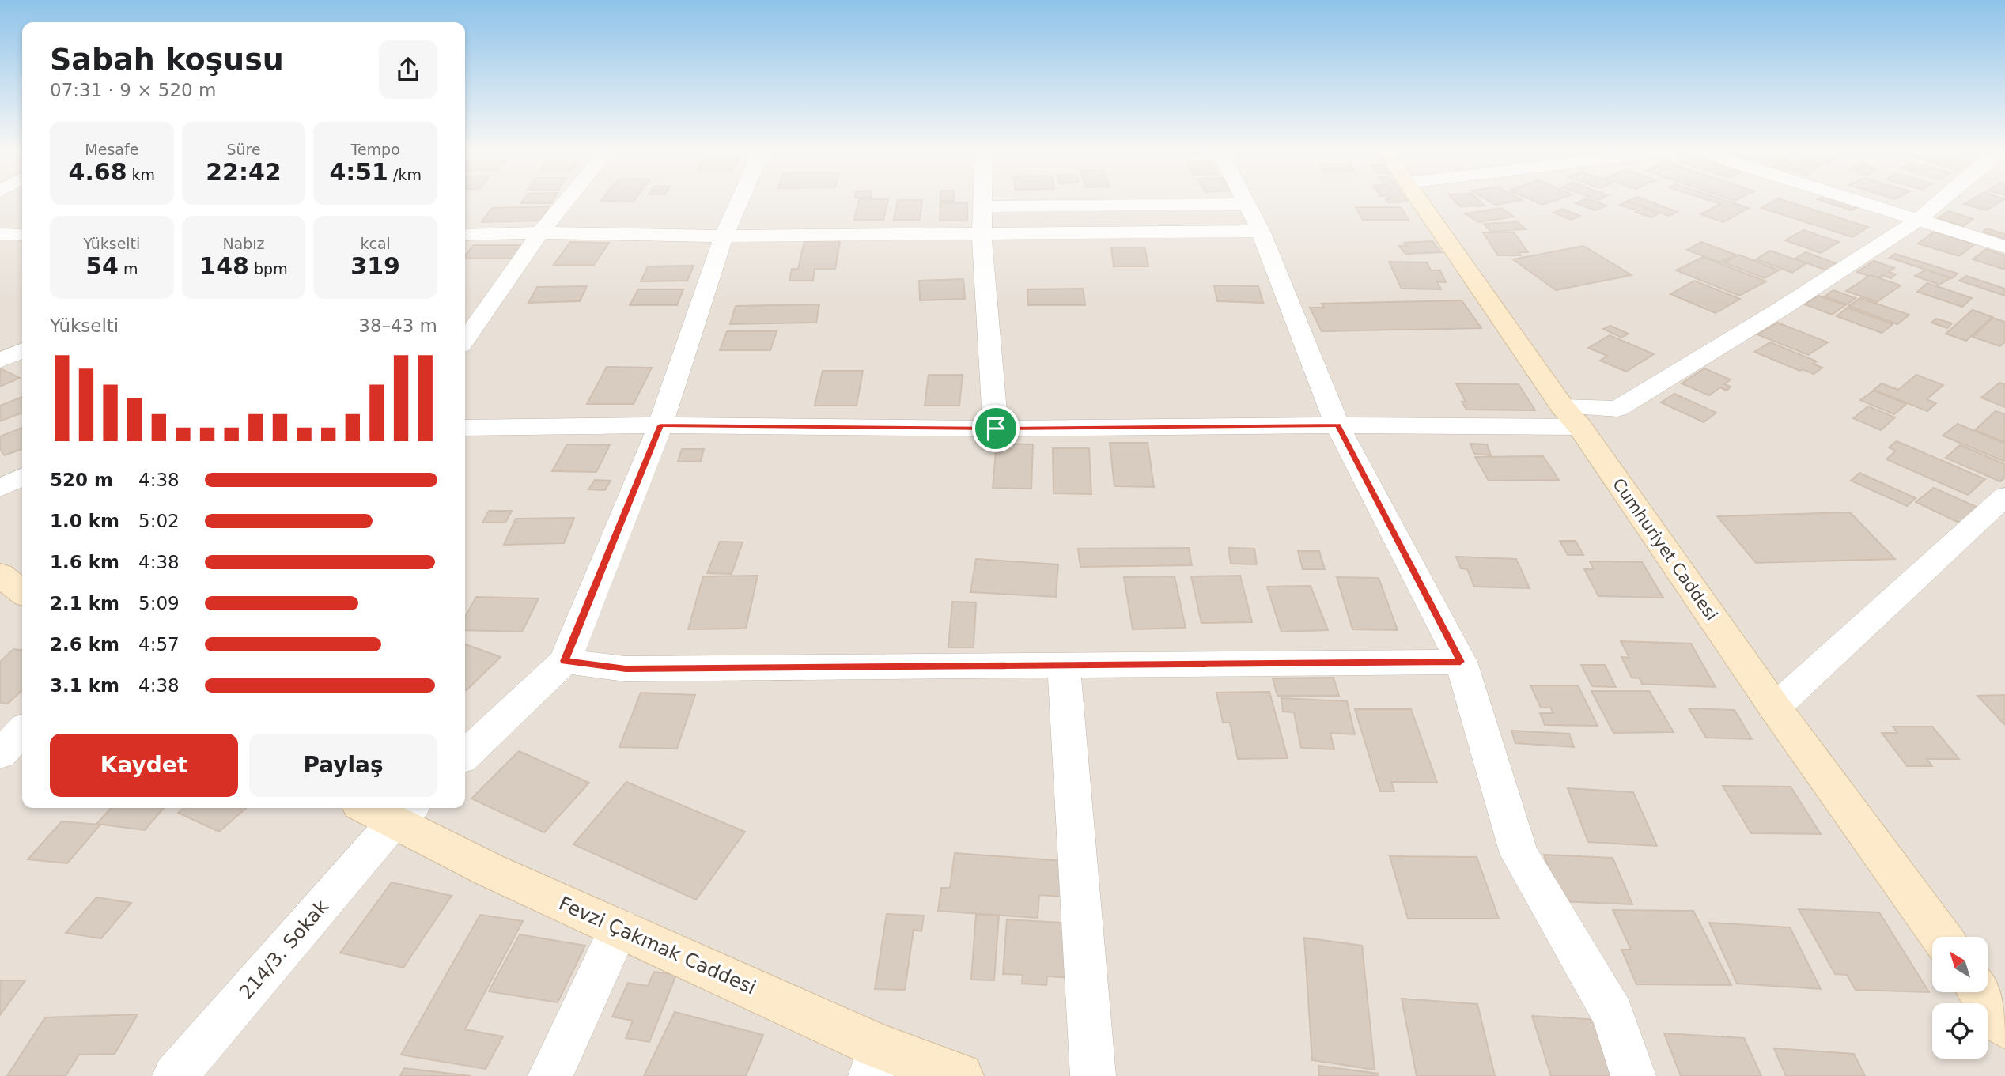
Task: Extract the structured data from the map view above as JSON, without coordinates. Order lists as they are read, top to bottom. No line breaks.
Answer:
{"streets":{"main road":["Cumhuriyet Caddesi","Fevzi Çakmak Caddesi"],"street":["214/3. Sokak"]},"crossings":[["Fevzi Çakmak Caddesi","214/3. Sokak"]],"north":"top left","page":{"heading":["Sabah koşusu","07:31 · 9 × 520 m"],"stats":[["Mesafe","4.68 km"],["Süre","22:42"],["Tempo","4:51 /km"],["Yükselti","54 m"],["Nabız","148 bpm"],["kcal","319"]],"chart":["Yükselti","38–43 m"],"list":[{"name":"520 m","note":"4:38"},{"name":"1.0 km","note":"5:02"},{"name":"1.6 km","note":"4:38"},{"name":"2.1 km","note":"5:09"},{"name":"2.6 km","note":"4:57"},{"name":"3.1 km","note":"4:38"}],"buttons":["Kaydet","Paylaş"]}}
